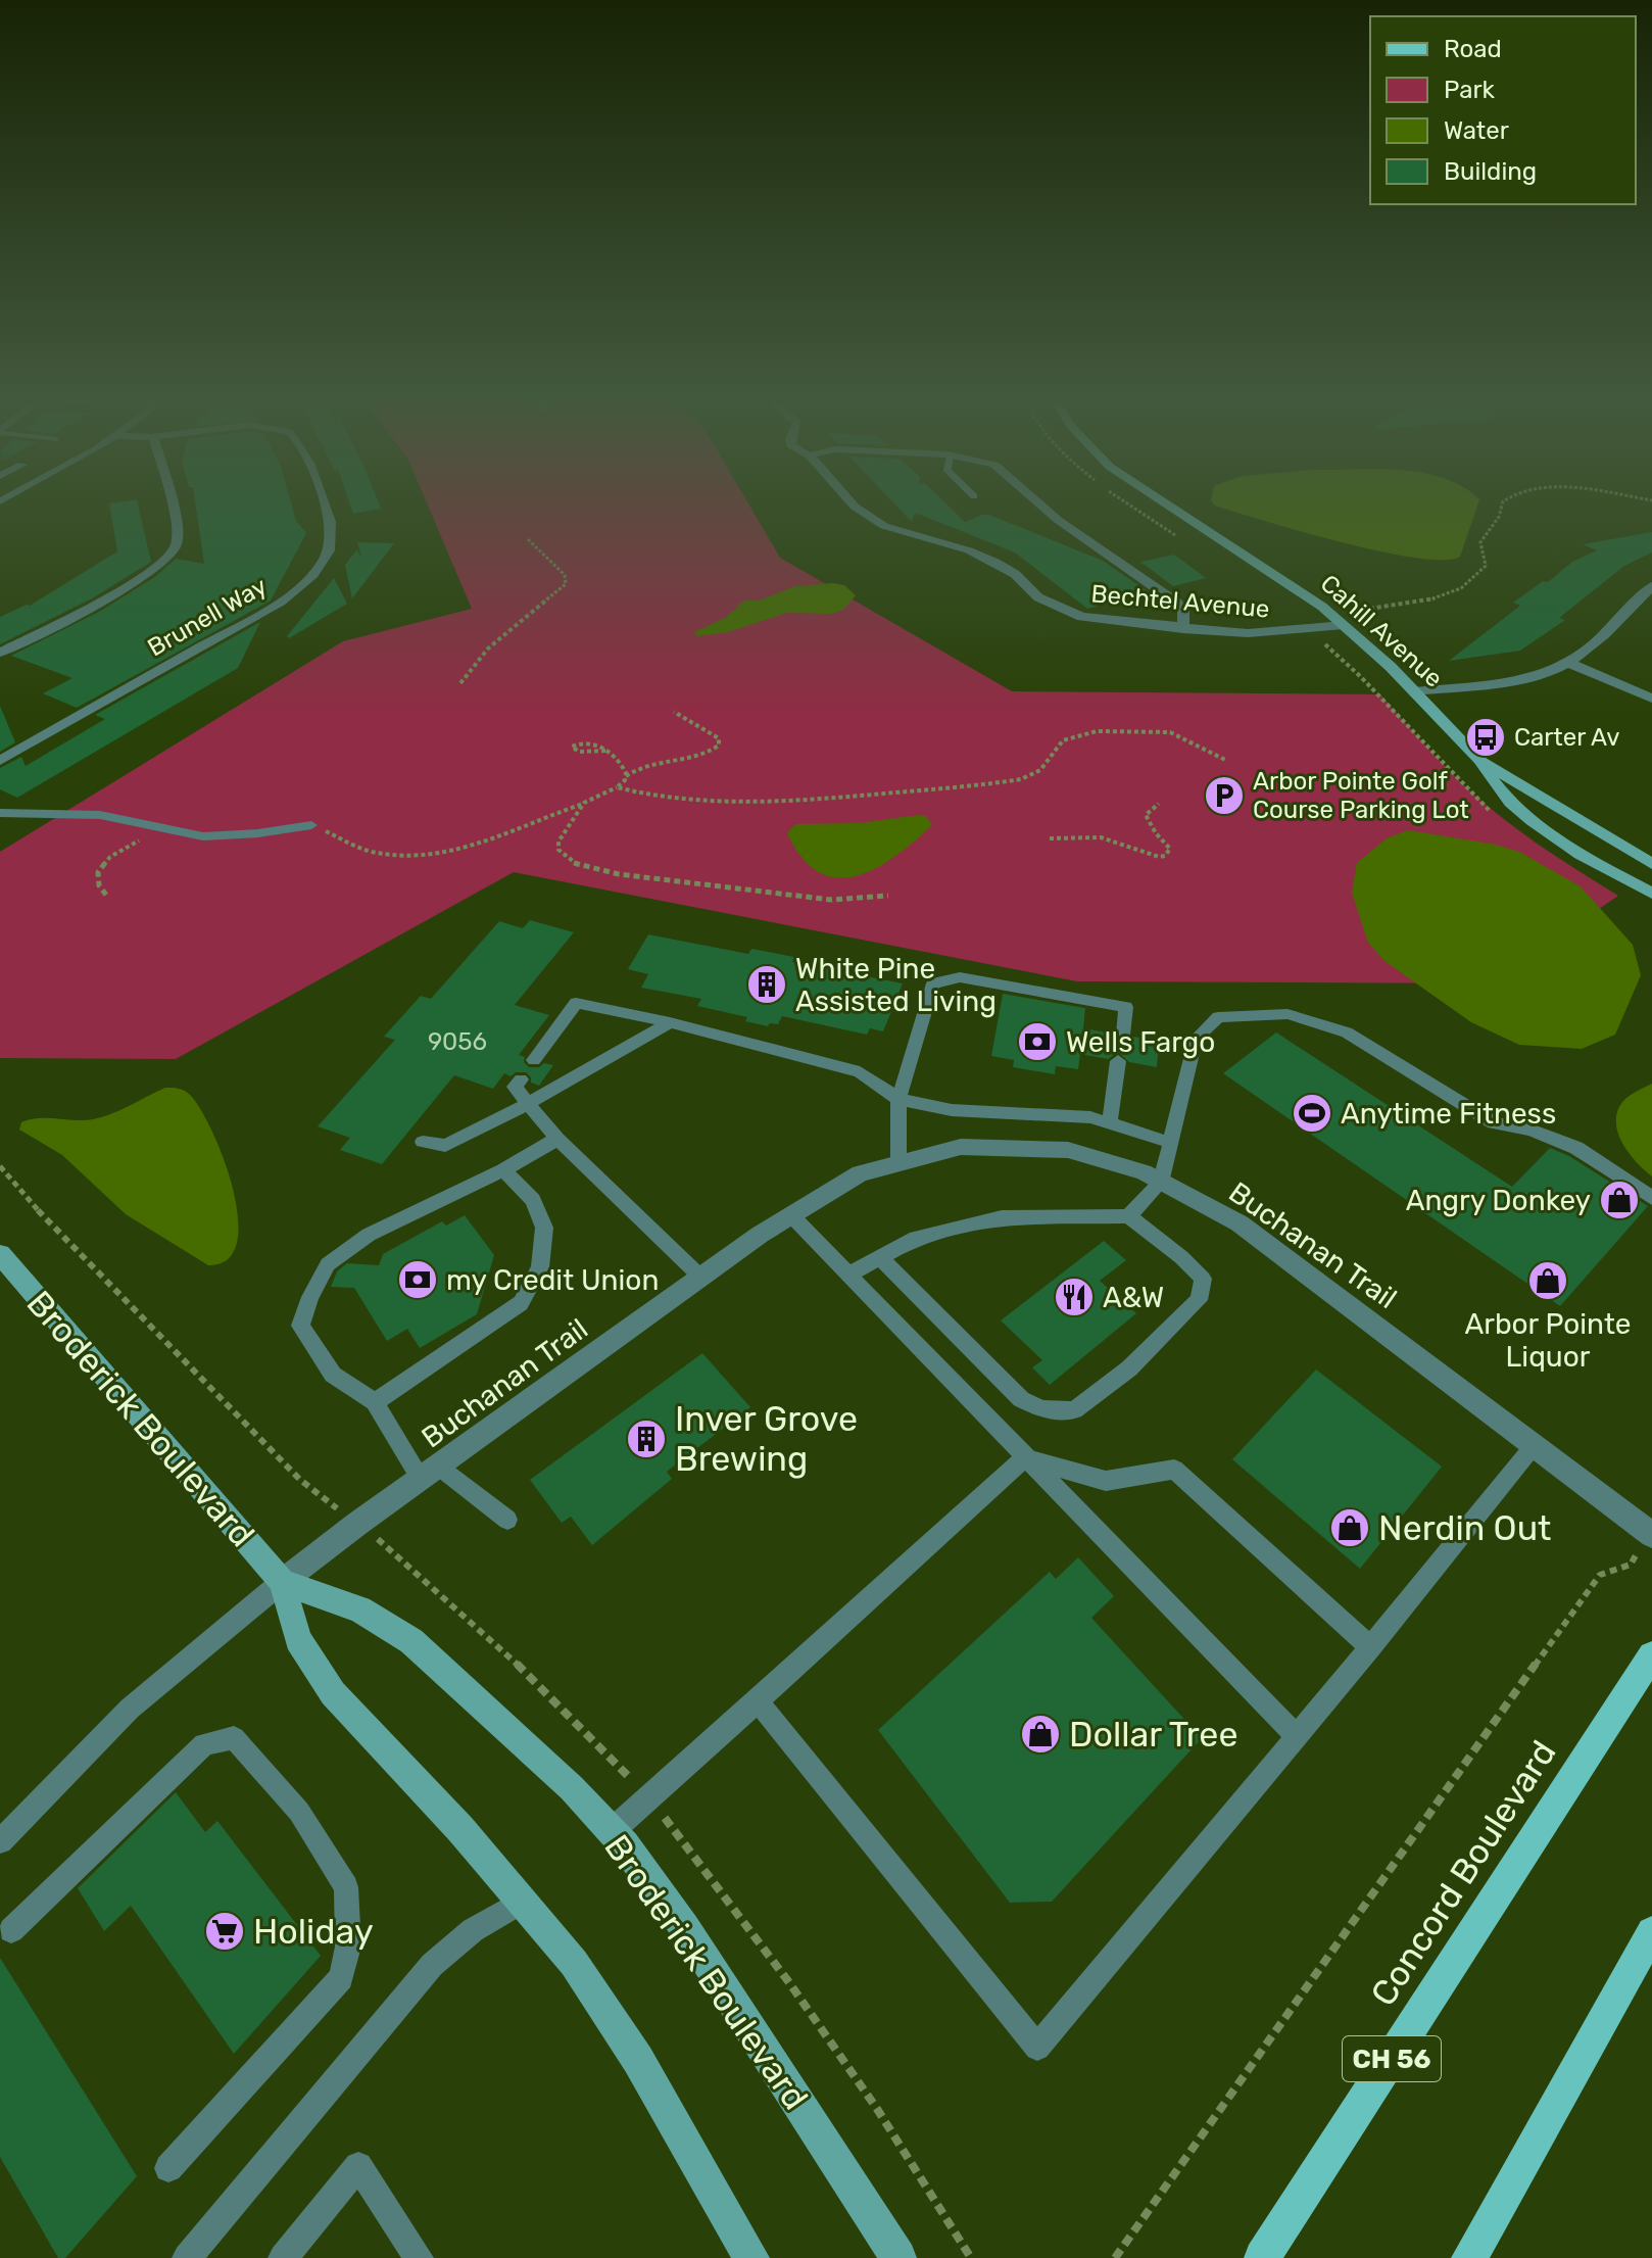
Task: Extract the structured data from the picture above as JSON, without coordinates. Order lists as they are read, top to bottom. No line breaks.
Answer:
{"streets":{"main road":["Concord Boulevard","CH 56"],"street":["Bechtel Avenue","Brunell Way","Cahill Avenue","Buchanan Trail","Broderick Boulevard"]},"crossings":[["Bechtel Avenue","Cahill Avenue"],["Buchanan Trail","Broderick Boulevard"]],"places":{"bus stop":["Carter Av"],"parking":["Arbor Pointe Golf Course Parking Lot"],"building":["White Pine Assisted Living","Inver Grove Brewing"],"bank":["Wells Fargo","my Credit Union"],"sports":["Anytime Fitness"],"shop":["Angry Donkey","Arbor Pointe Liquor","Nerdin Out","Dollar Tree"],"restaurant":["A&W"],"supermarket":["Holiday"]},"house_numbers":["9056"],"legend":["Road","Park","Water","Building"]}
